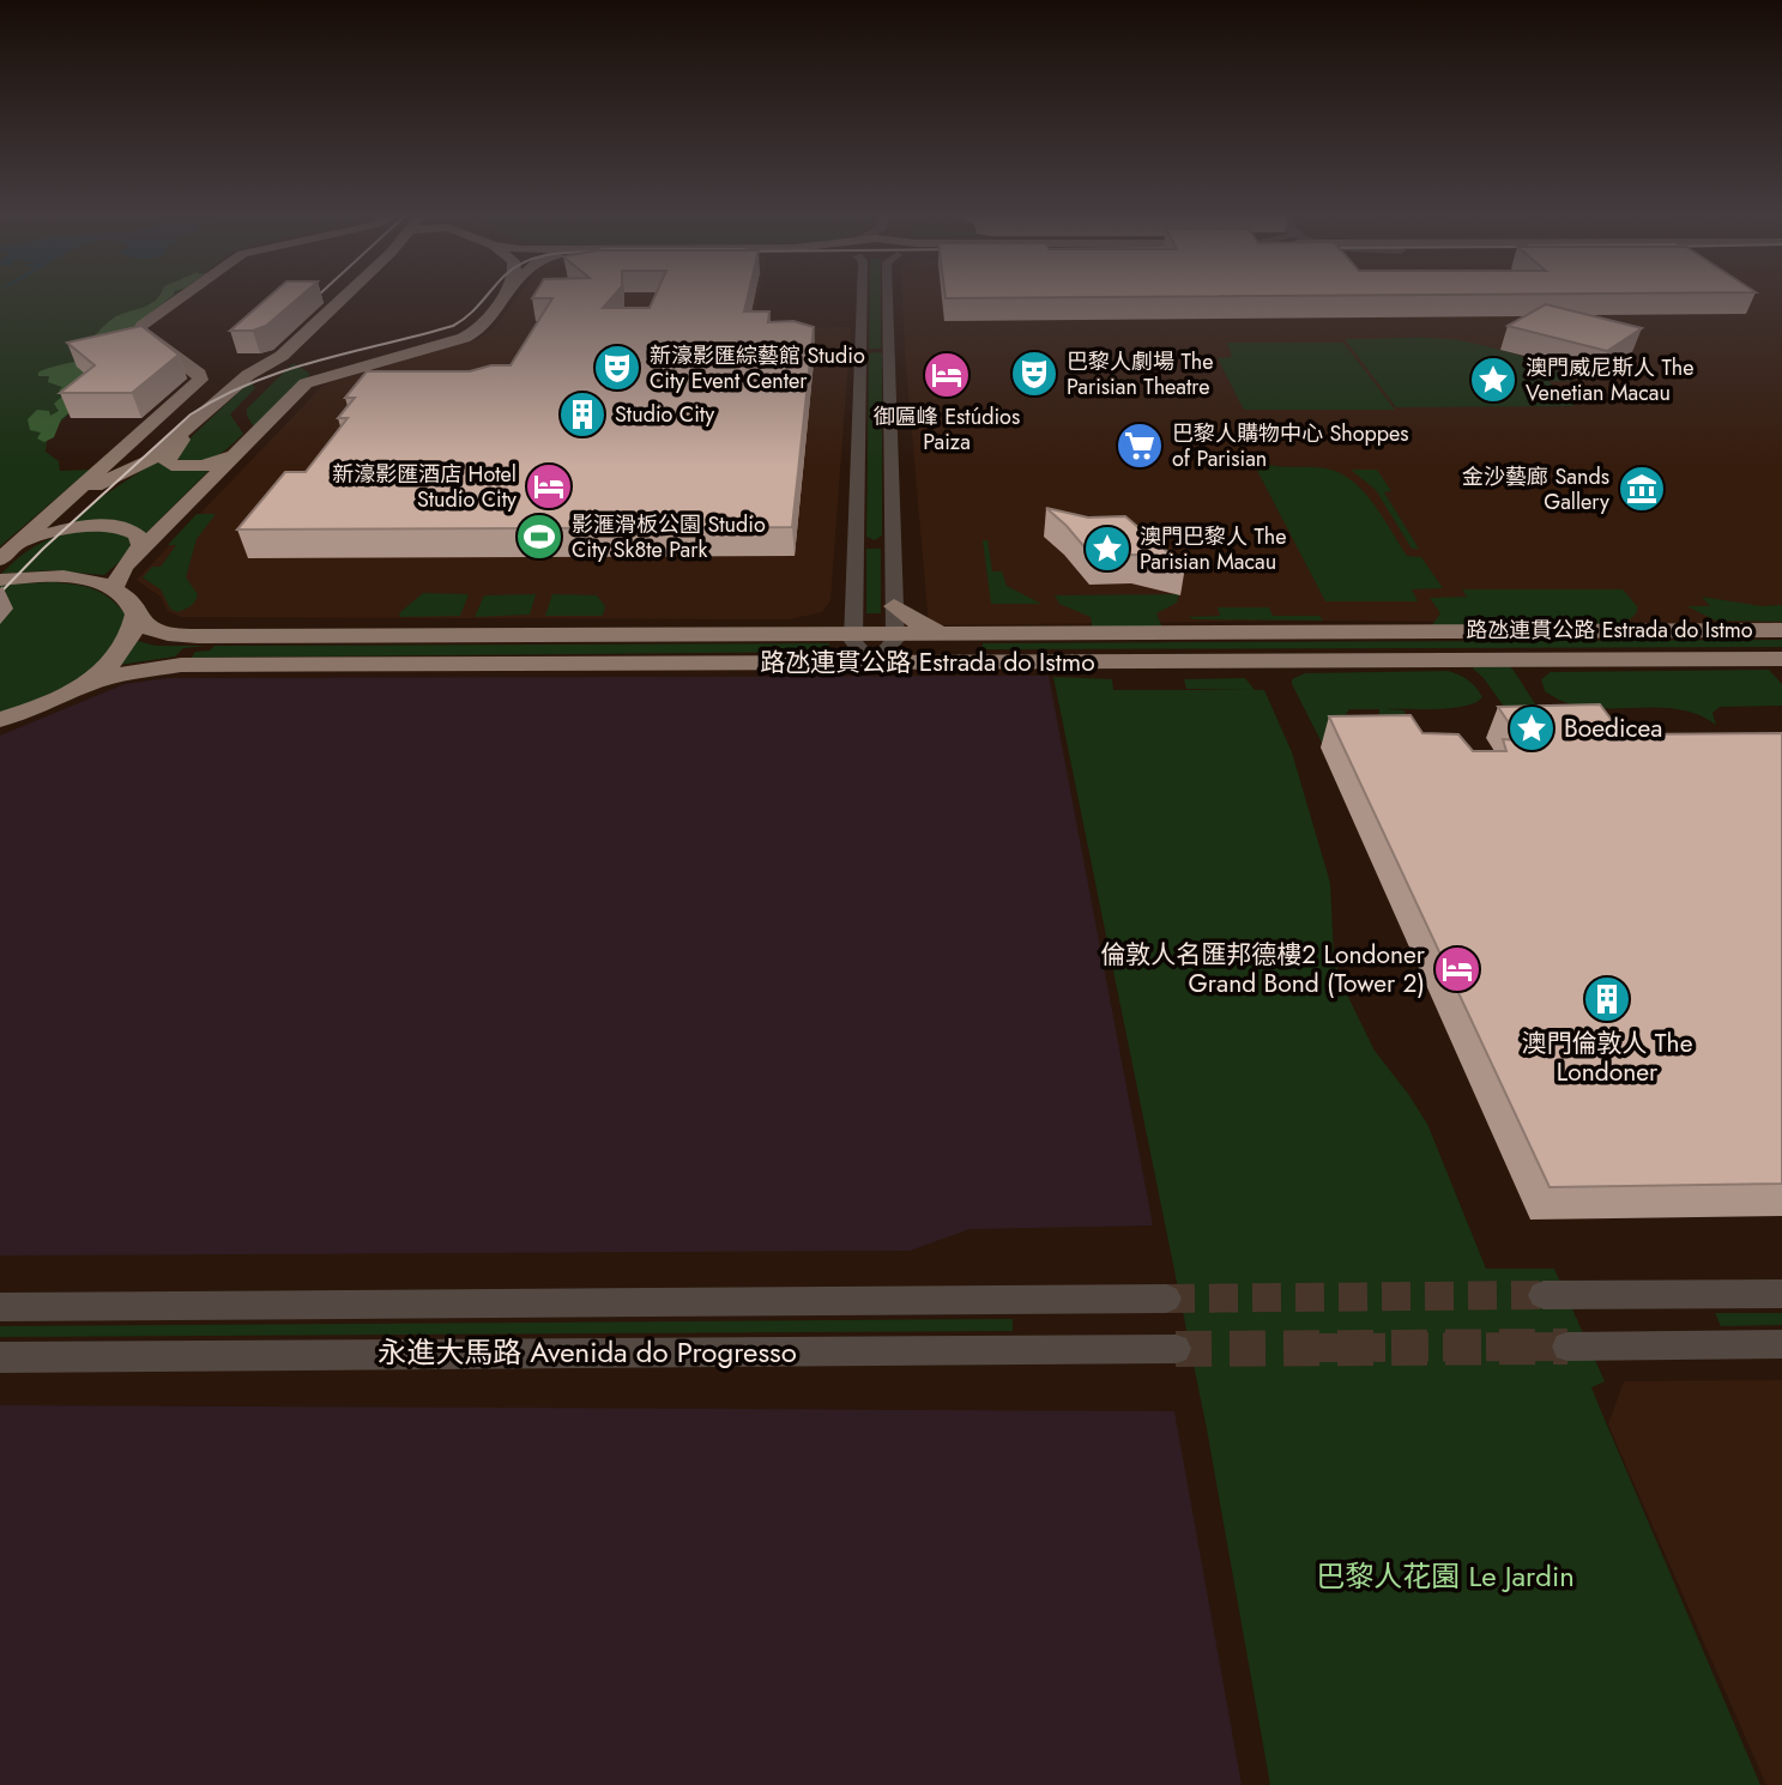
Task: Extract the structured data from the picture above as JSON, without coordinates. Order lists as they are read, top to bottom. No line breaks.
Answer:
{"streets":{"main road":["路氹連貫公路 Estrada do Istmo"],"street":["永進大馬路 Avenida do Progresso"]},"parks":["巴黎人花園 Le Jardin"],"places":{"theatre":["新濠影匯綜藝館 Studio City Event Center","巴黎人劇場 The Parisian Theatre"],"hotel":["御匾峰 Estúdios Paiza","新濠影匯酒店 Hotel Studio City","倫敦人名匯邦德樓2 Londoner Grand Bond (Tower 2)"],"place":["澳門威尼斯人 The Venetian Macau","澳門巴黎人 The Parisian Macau","Boedicea"],"building":["Studio City","澳門倫敦人 The Londoner"],"supermarket":["巴黎人購物中心 Shoppes of Parisian"],"museum":["金沙藝廊 Sands Gallery"],"sports":["影滙滑板公園 Studio City Sk8te Park"]}}
